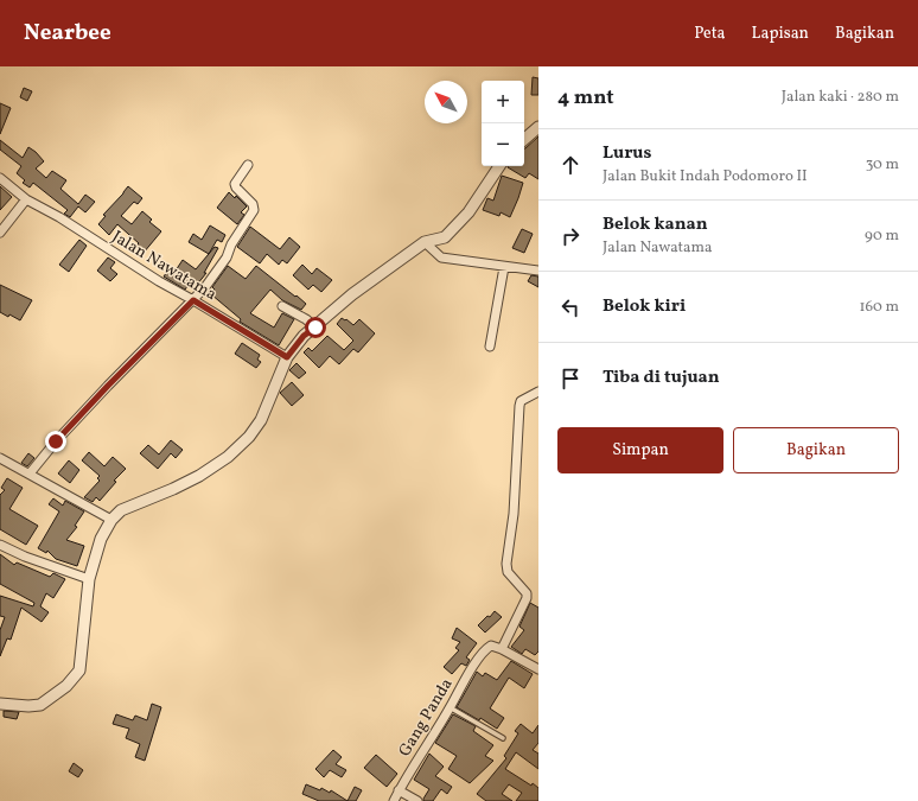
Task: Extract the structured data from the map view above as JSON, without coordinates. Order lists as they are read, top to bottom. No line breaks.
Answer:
{"streets":{"street":["Jalan Nawatama","Gang Panda"]},"north":"top left","page":{"header":"Nearbee","nav":["Peta","Lapisan","Bagikan"],"heading":["4 mnt","Jalan kaki · 280 m"],"map_buttons":["+","−"],"list":[["Lurus","Jalan Bukit Indah Podomoro II","30 m"],["Belok kanan","Jalan Nawatama","90 m"],["Belok kiri","160 m"],"Tiba di tujuan"],"buttons":["Simpan","Bagikan"]}}
